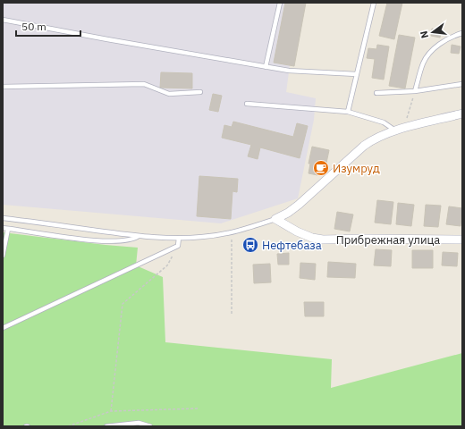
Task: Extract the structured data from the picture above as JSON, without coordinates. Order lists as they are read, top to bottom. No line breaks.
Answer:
{"streets":{"street":["Прибрежная улица"]},"places":{"cafe":["Изумруд"],"bus stop":["Нефтебаза"]},"scale_bar":"50 m","north":"left"}
